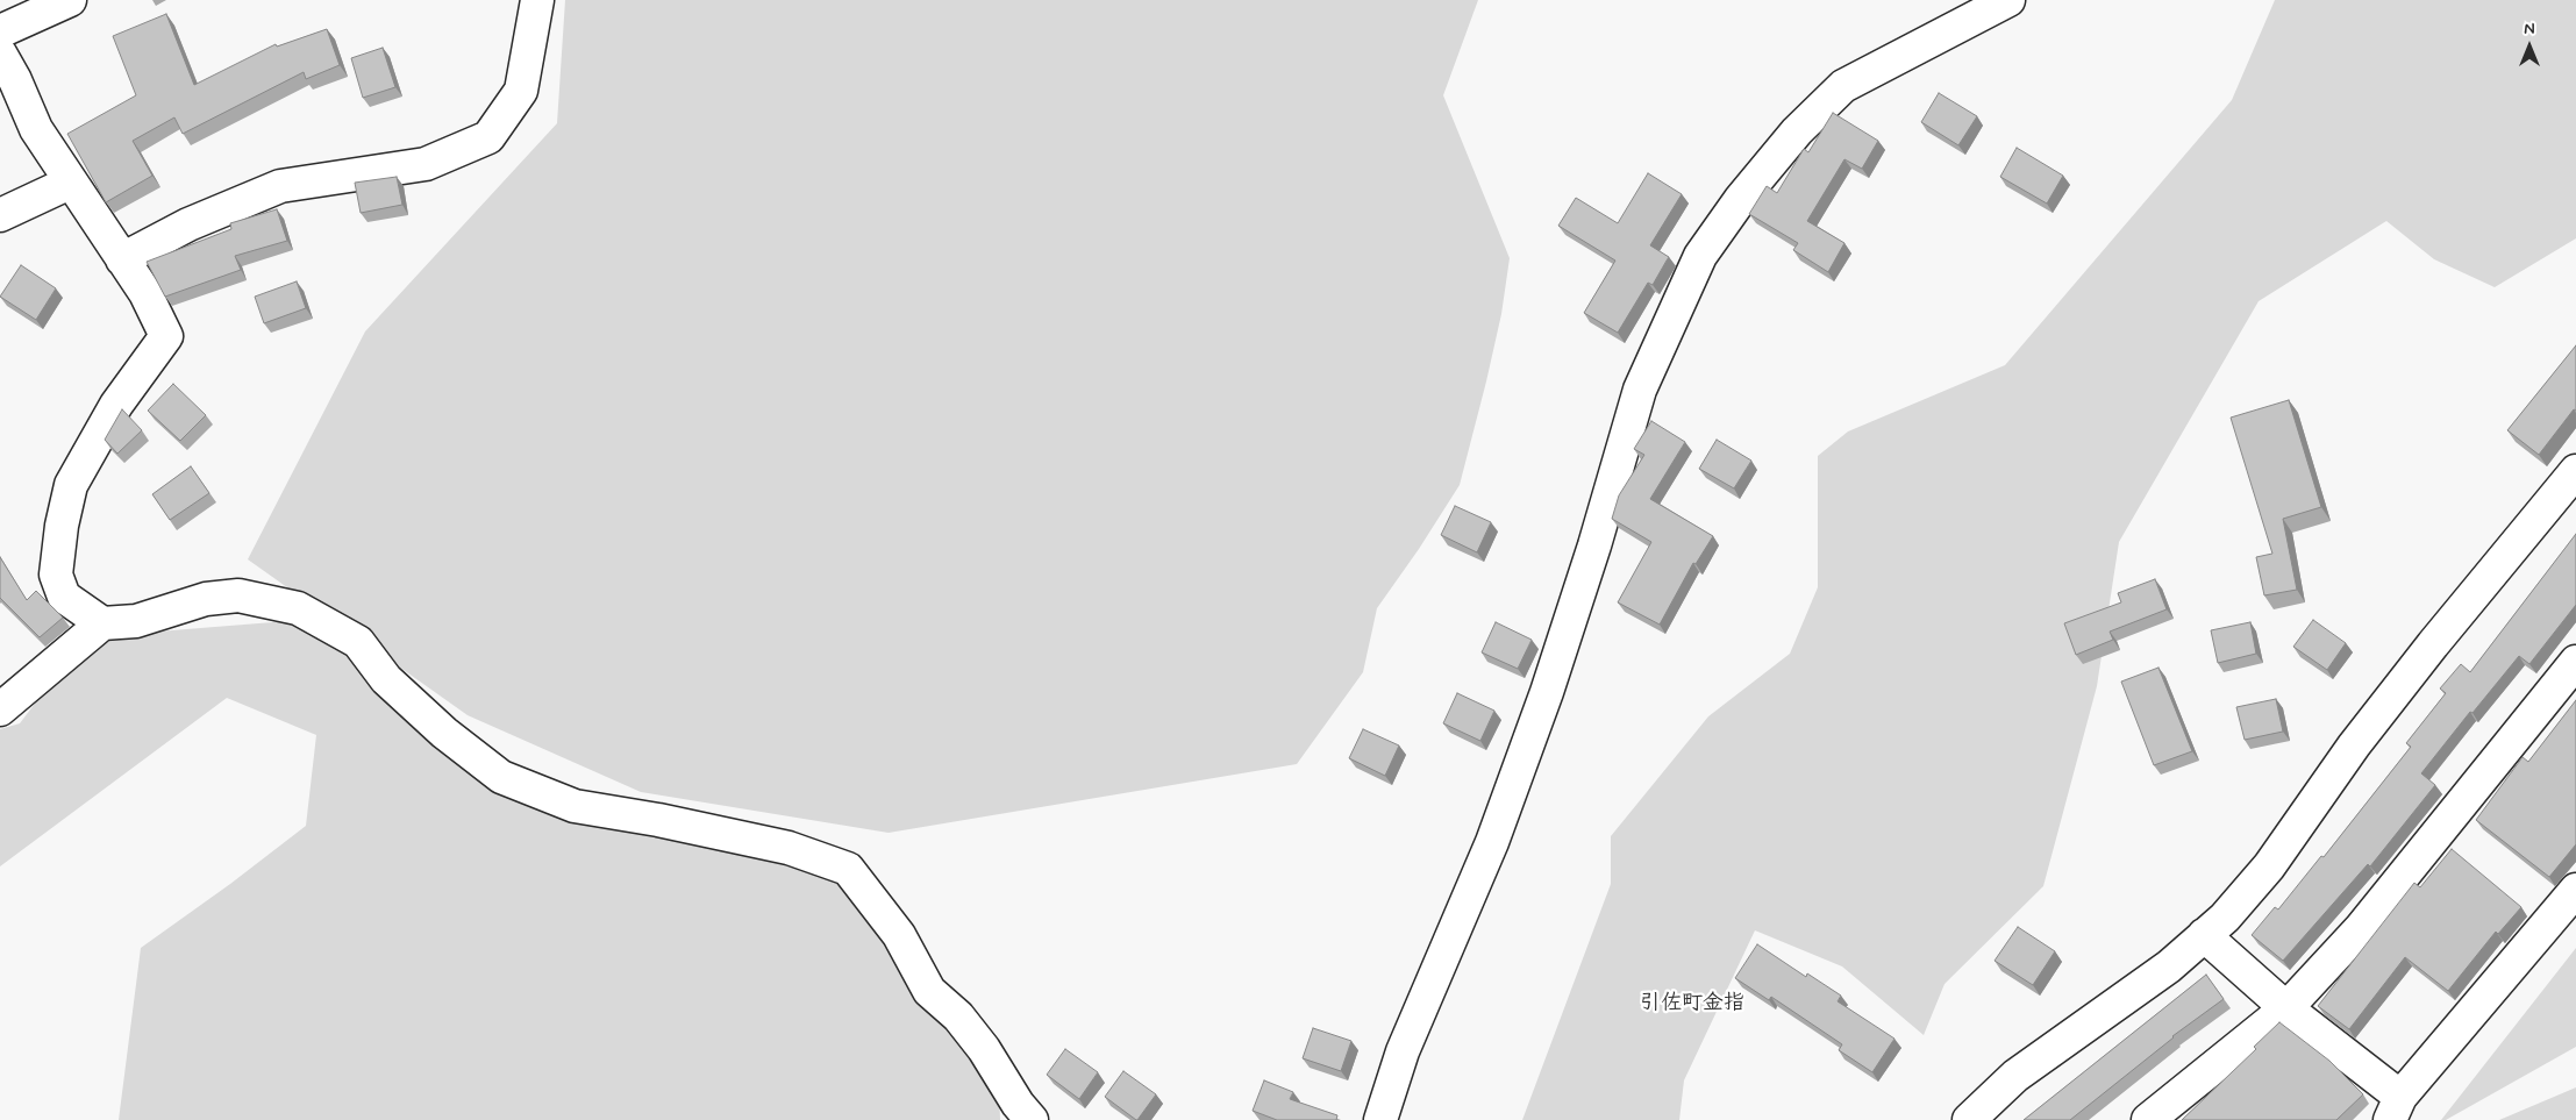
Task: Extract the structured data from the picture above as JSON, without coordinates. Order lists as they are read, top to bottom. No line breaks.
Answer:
{"districts":["引佐町金指"],"north":"top"}
